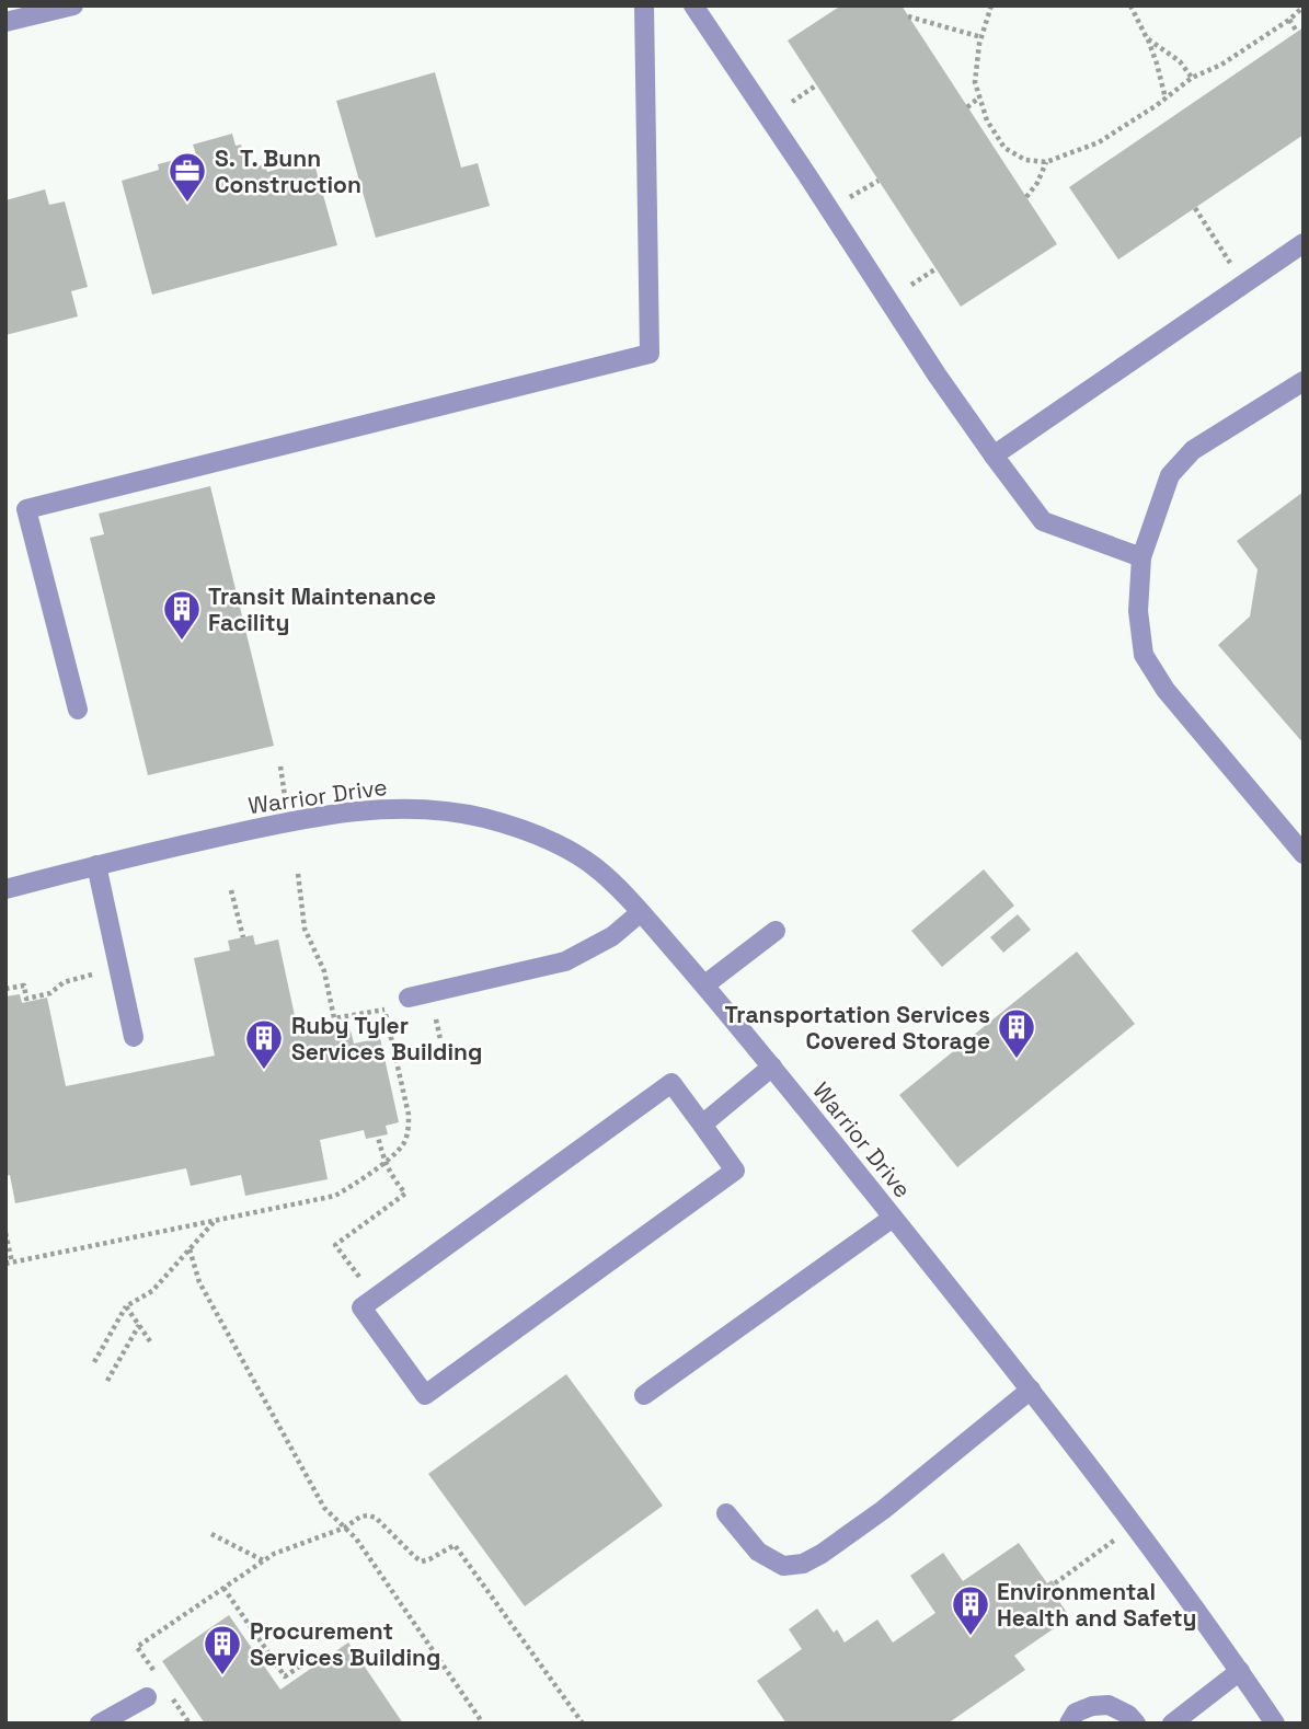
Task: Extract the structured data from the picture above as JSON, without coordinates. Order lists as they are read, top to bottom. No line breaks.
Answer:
{"streets":{"street":["Warrior Drive"]},"places":{"office":["S. T. Bunn Construction"],"building":["Transit Maintenance Facility","Transportation Services Covered Storage","Ruby Tyler Services Building","Environmental Health and Safety","Procurement Services Building"]}}
